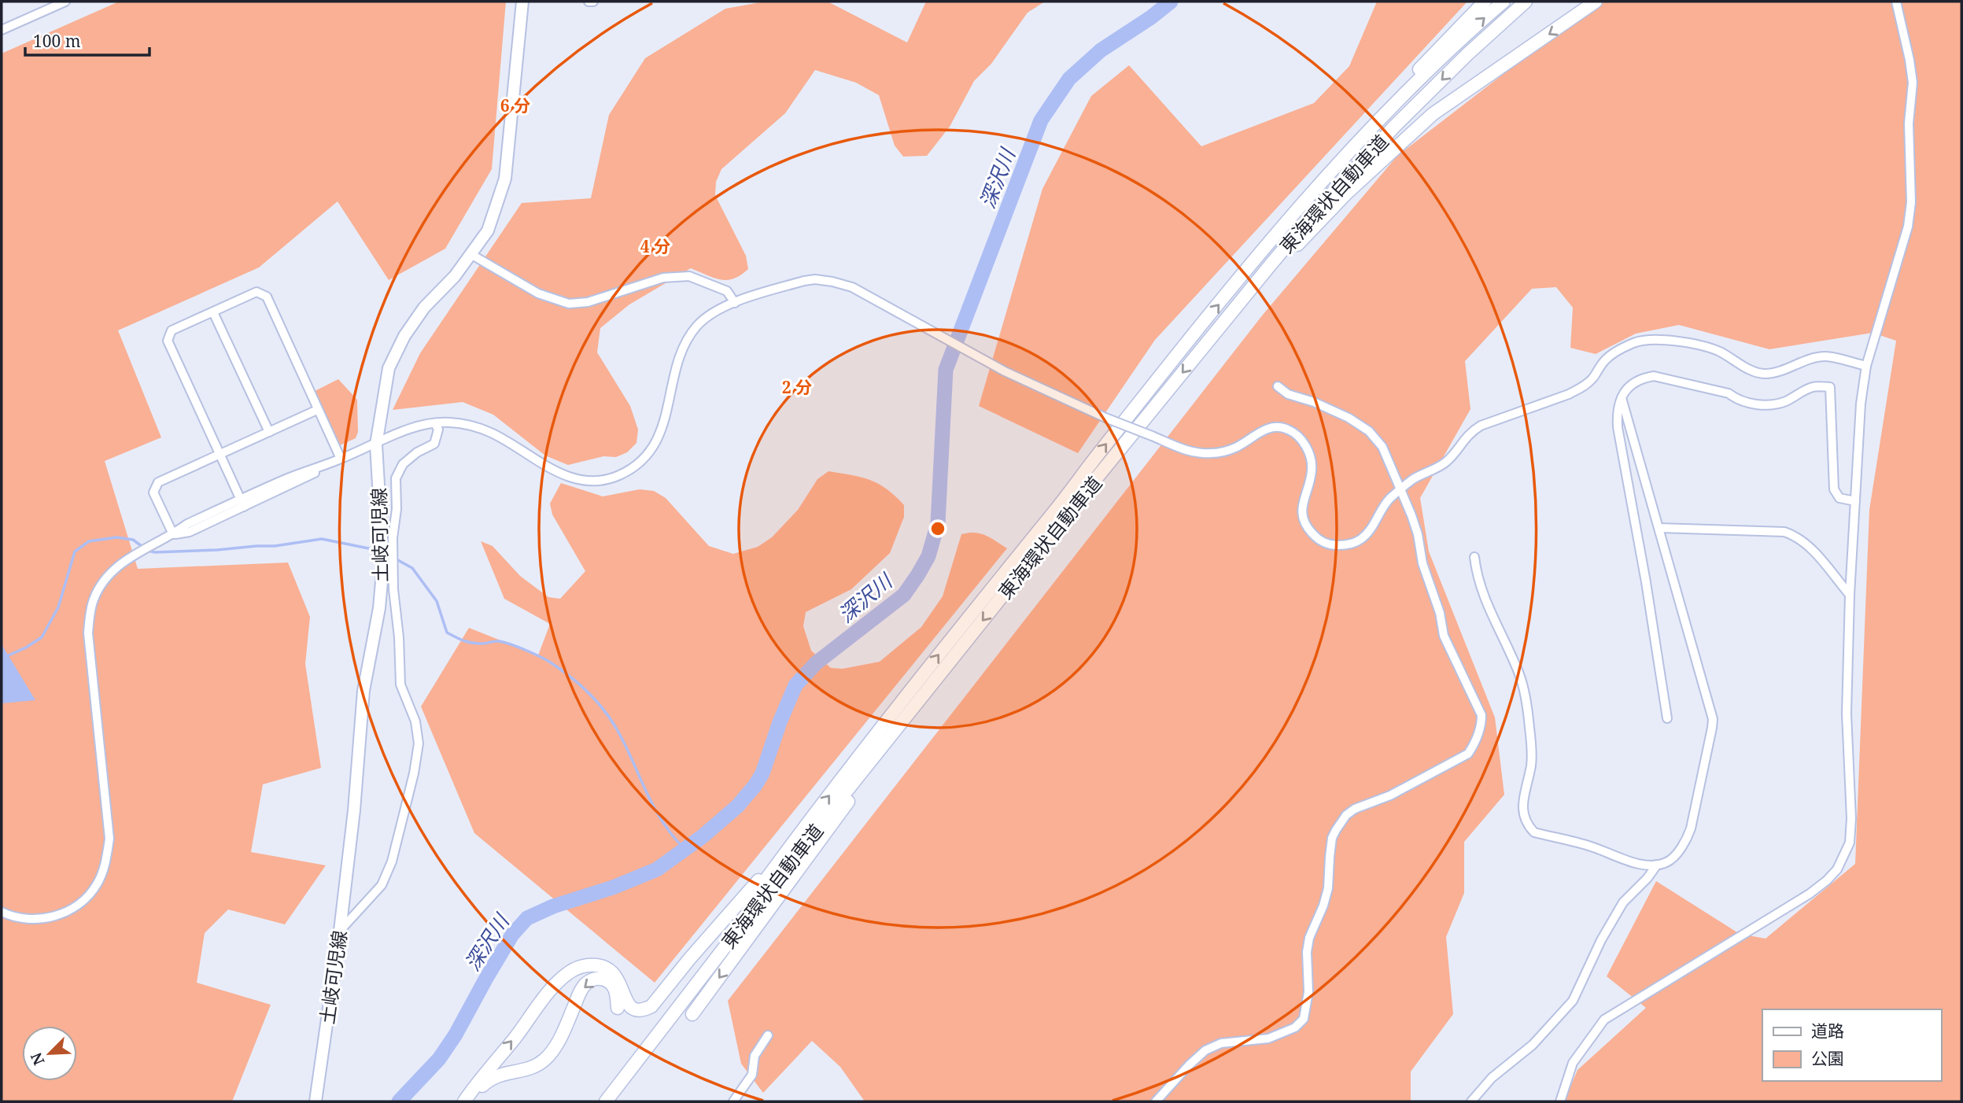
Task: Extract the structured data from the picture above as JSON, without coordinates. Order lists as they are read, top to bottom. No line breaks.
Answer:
{"streets":{"highway":["東海環状自動車道"],"main road":["土岐可児線"]},"water":["深沢川"],"legend":["道路","公園"],"scale_bar":"100 m","north":"bottom left","rings":["6 分","4 分","2 分"]}
